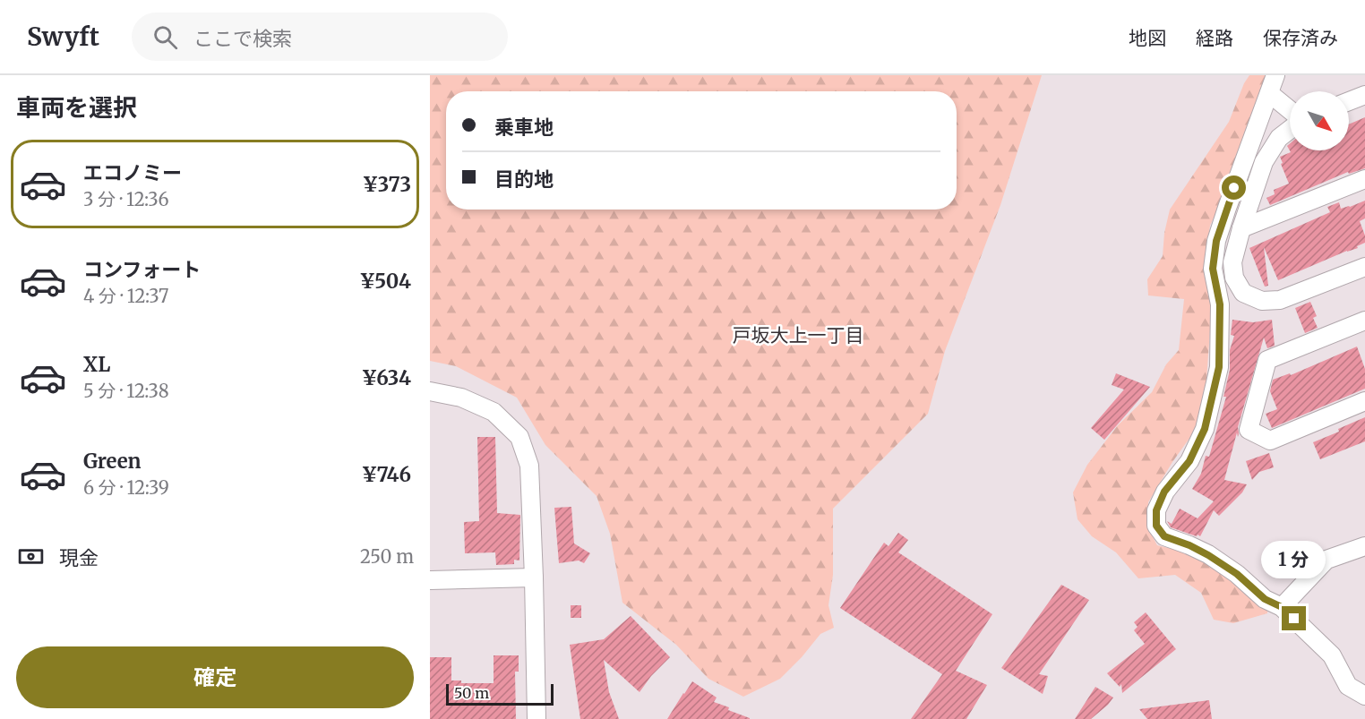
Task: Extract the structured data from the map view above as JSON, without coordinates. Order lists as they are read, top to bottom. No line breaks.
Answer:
{"districts":["戸坂大上一丁目"],"scale_bar":"50 m","north":"bottom right","page":{"header":"Swyft","search":"ここで検索","nav":["地図","経路","保存済み"],"heading":"車両を選択","banner":["乗車地","目的地"],"list":[{"name":"エコノミー","note":"3 分 · 12:36","value":"¥373"},{"name":"コンフォート","note":"4 分 · 12:37","value":"¥504"},{"name":"XL","note":"5 分 · 12:38","value":"¥634"},{"name":"Green","note":"6 分 · 12:39","value":"¥746"}],"pay":["現金","250 m"],"bubble":"1 分","buttons":"確定","scale":"50 m"}}
